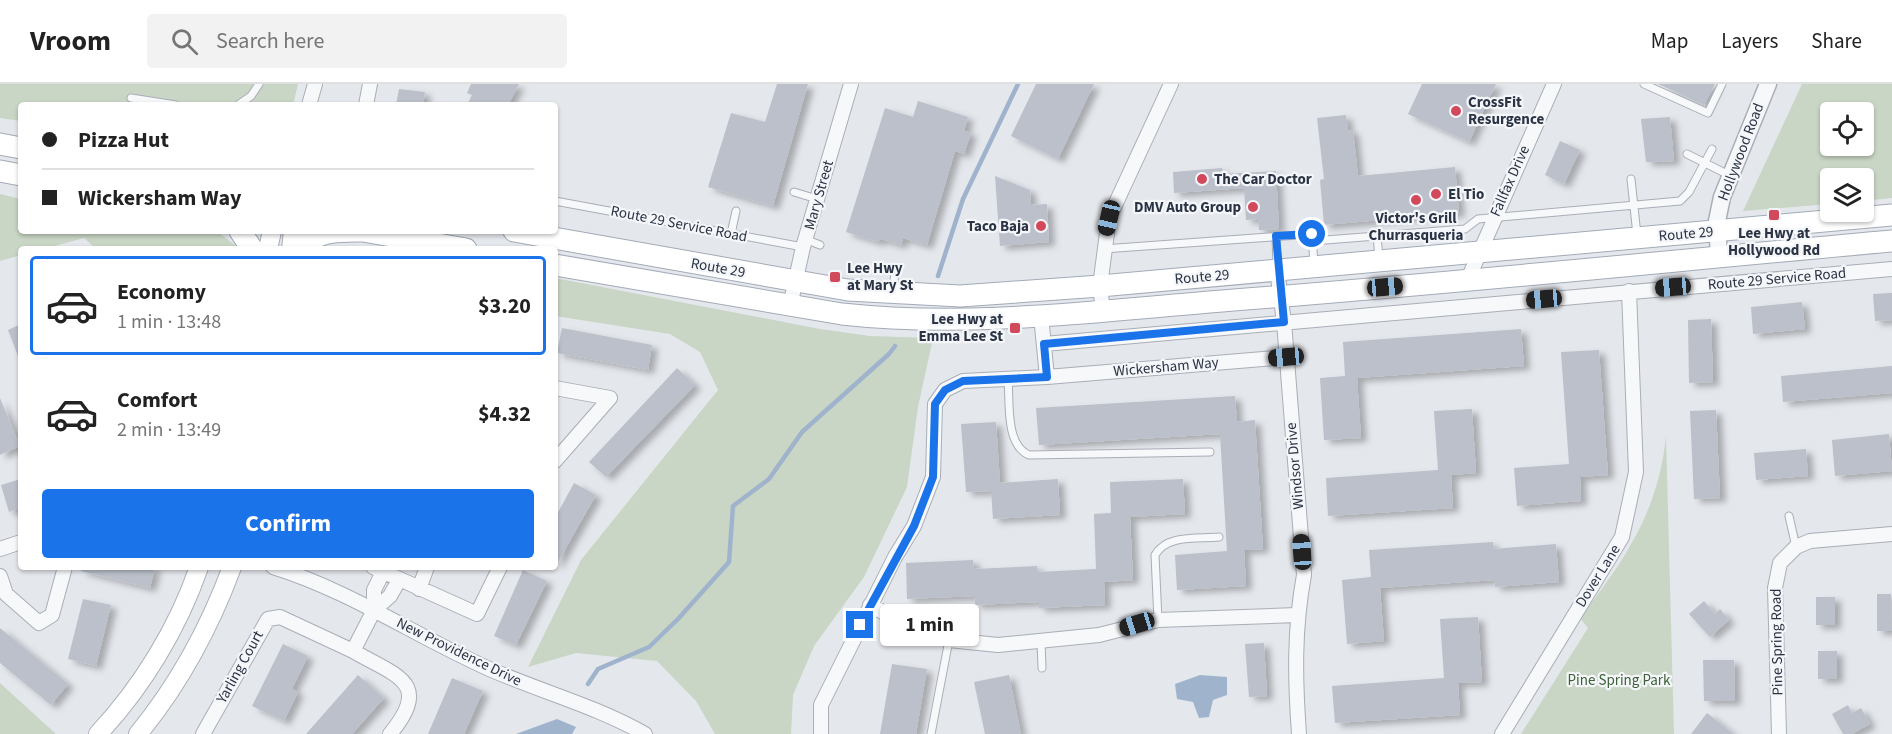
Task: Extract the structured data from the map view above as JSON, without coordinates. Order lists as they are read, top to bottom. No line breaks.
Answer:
{"streets":{"main road":["Route 29"],"street":["Hollywood Road","Fallfax Drive","Mary Street","Route 29 Service Road","Wickersham Way","Windsor Drive","Dover Lane","Pine Spring Road","New Providence Drive","Yarling Court"]},"crossings":[["Hollywood Road","Route 29"],["Fallfax Drive","Route 29"],["Mary Street","Route 29 Service Road"],["Mary Street","Route 29"],["Route 29 Service Road","Windsor Drive"],["Route 29 Service Road","Dover Lane"],["Route 29","Windsor Drive"],["Wickersham Way","Windsor Drive"]],"parks":["Pine Spring Park"],"places":{"other":["CrossFit Resurgence","The Car Doctor","El Tio","Victor's Grill Churrasqueria","DMV Auto Group","Taco Baja"],"transit":["Lee Hwy at Hollywood Rd","Lee Hwy at Mary St","Lee Hwy at Emma Lee St"]},"page":{"header":"Vroom","search":"Search here","nav":["Map","Layers","Share"],"banner":["Pizza Hut","Wickersham Way"],"list":[{"name":"Economy","note":"1 min · 13:48","value":"$3.20"},{"name":"Comfort","note":"2 min · 13:49","value":"$4.32"}],"buttons":"Confirm","bubble":"1 min"}}
